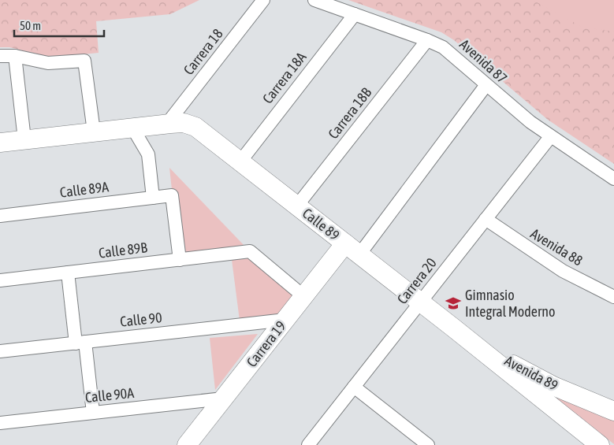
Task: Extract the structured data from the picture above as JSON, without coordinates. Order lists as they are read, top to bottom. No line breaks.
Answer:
{"streets":{"street":["Carrera 18","Avenida 87","Carrera 18A","Carrera 18B","Calle 89A","Calle 89","Avenida 88","Calle 89B","Carrera 20","Calle 90","Carrera 19","Avenida 89","Calle 90A"]},"crossings":[["Carrera 18","Calle 89"],["Avenida 87","Carrera 18A"],["Avenida 87","Carrera 18B"],["Avenida 87","Carrera 20"],["Avenida 87","Carrera 19"],["Carrera 18A","Calle 89"],["Carrera 18B","Calle 89"],["Calle 89A","Calle 89B"],["Calle 89","Carrera 20"],["Calle 89","Carrera 19"],["Calle 89","Avenida 89"],["Avenida 88","Carrera 20"],["Calle 89B","Carrera 19"],["Calle 90","Carrera 19"],["Carrera 19","Calle 90A"]],"places":{"school or university":["Gimnasio Integral Moderno"]},"scale_bar":"50 m"}
